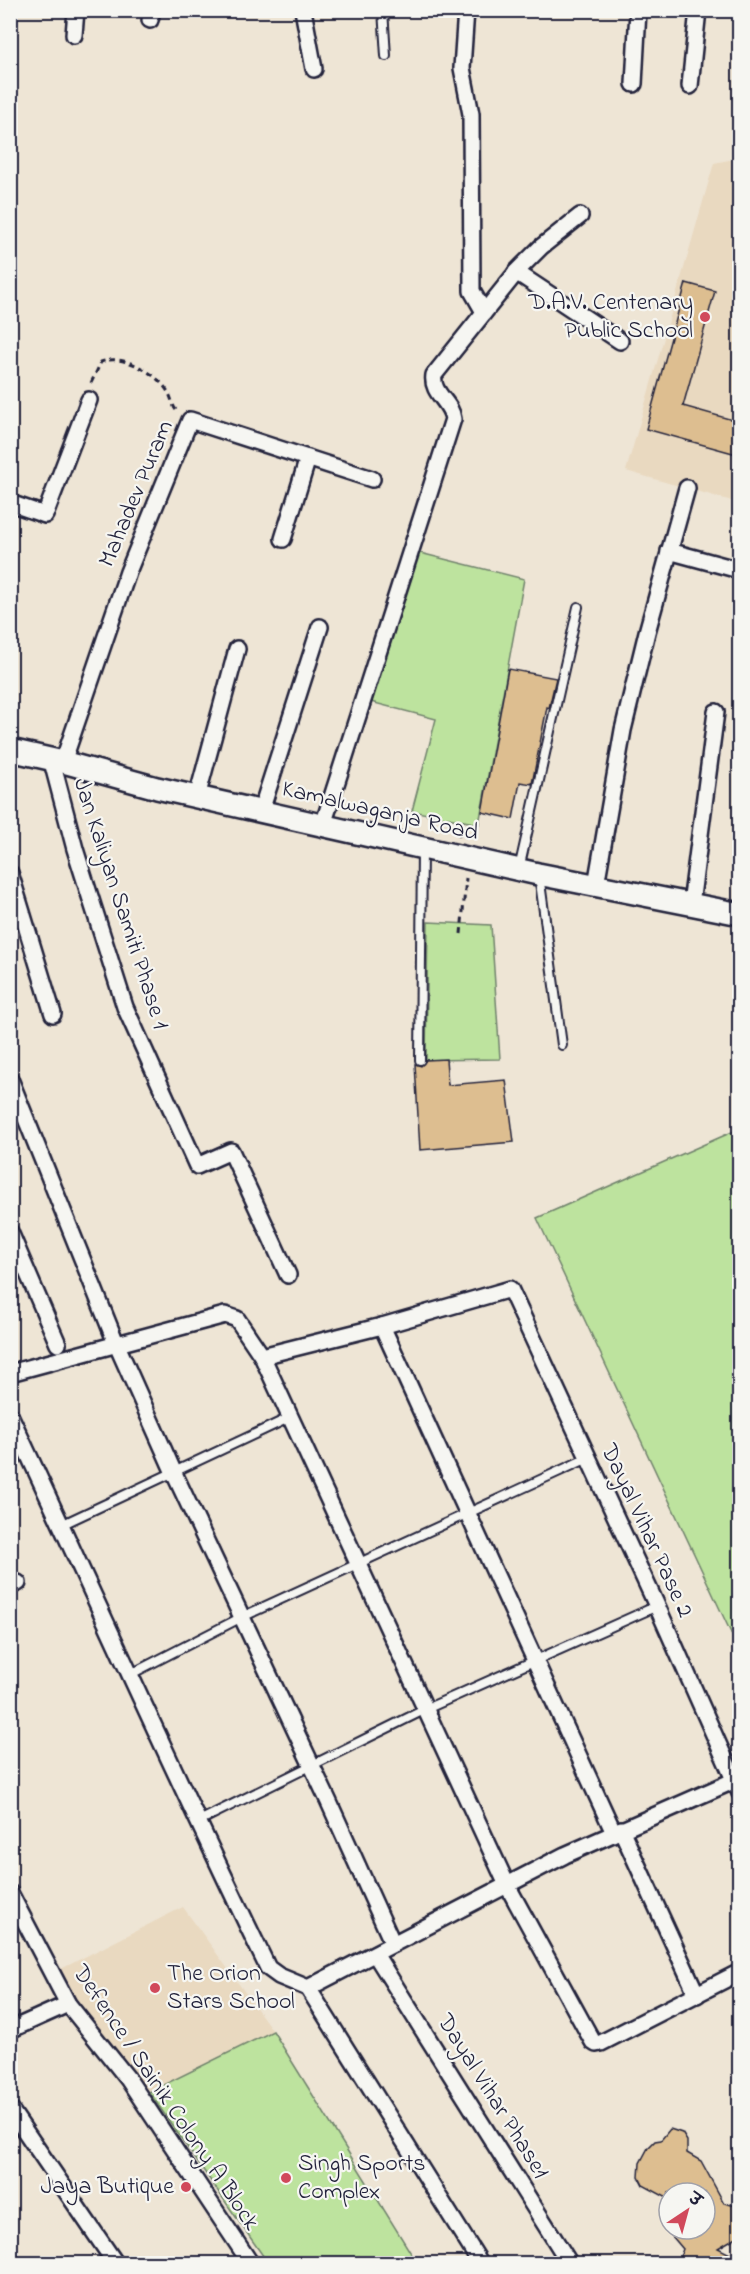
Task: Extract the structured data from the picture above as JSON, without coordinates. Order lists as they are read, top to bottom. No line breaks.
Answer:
{"streets":{"main road":["Kamalwaganja Road"],"street":["Mahadev Puram","Jan Kaliyan Samiti Phase 1","Dayal Vihar Pase 2","Dayal Vihar Phase1","Defence / Sainik Colony A Block"]},"crossings":[["Mahadev Puram","Kamalwaganja Road"],["Mahadev Puram","Jan Kaliyan Samiti Phase 1"],["Kamalwaganja Road","Jan Kaliyan Samiti Phase 1"]],"places":["D.A.V. Centenary Public School","The Orion Stars School","Singh Sports Complex","Jaya Butique"],"north":"top right"}
